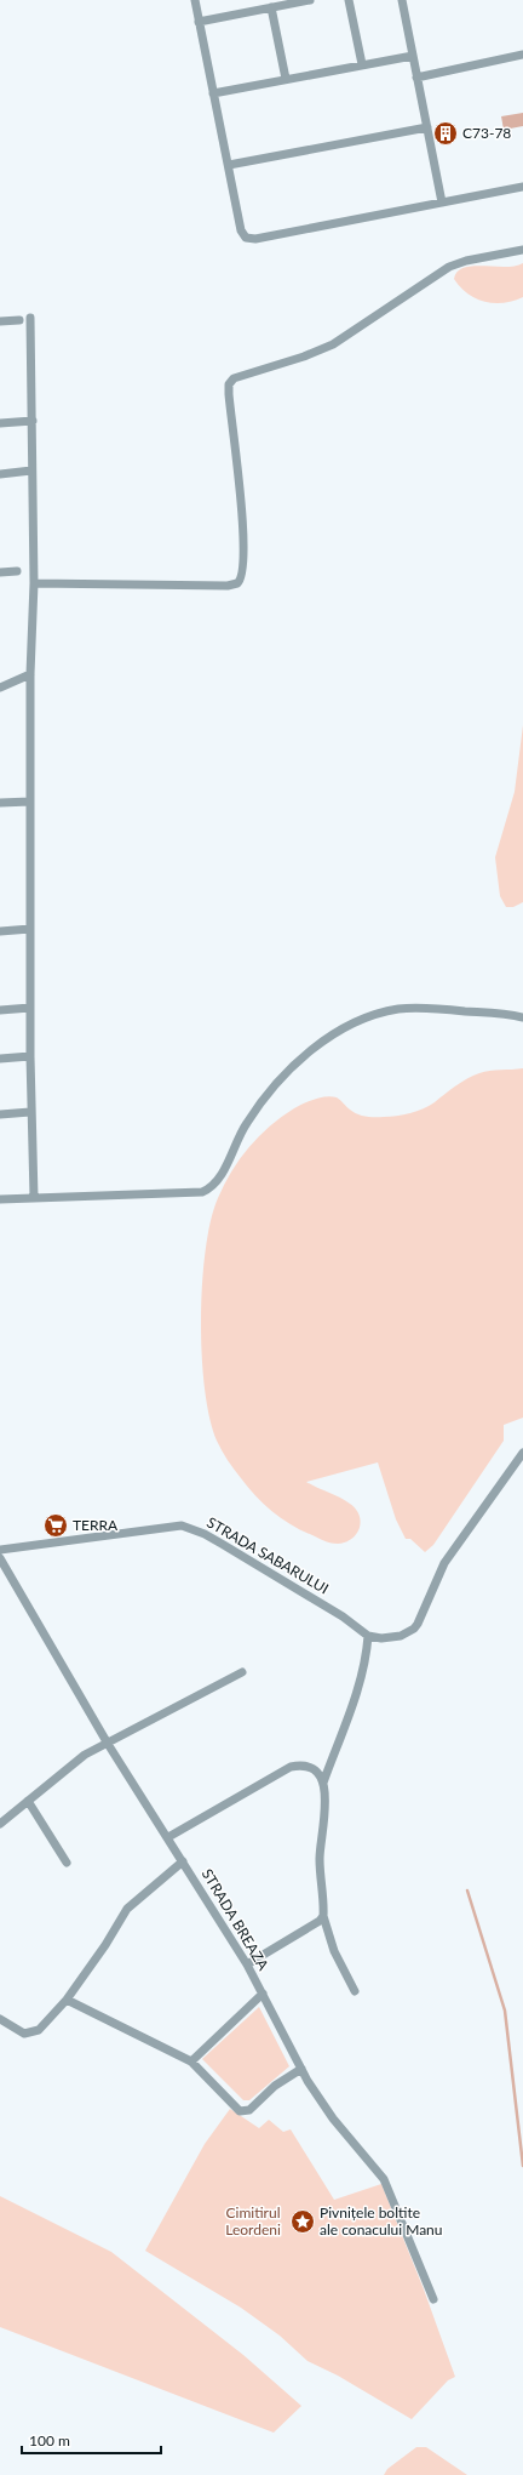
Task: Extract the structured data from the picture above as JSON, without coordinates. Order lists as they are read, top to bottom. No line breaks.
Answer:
{"streets":{"street":["STRADA SABARULUI","STRADA BREAZA"]},"parks":["Cimitirul Leordeni"],"places":{"building":["C73-78"],"supermarket":["TERRA"],"place":["Pivnițele boltite ale conacului Manu"]},"scale_bar":"100 m"}
